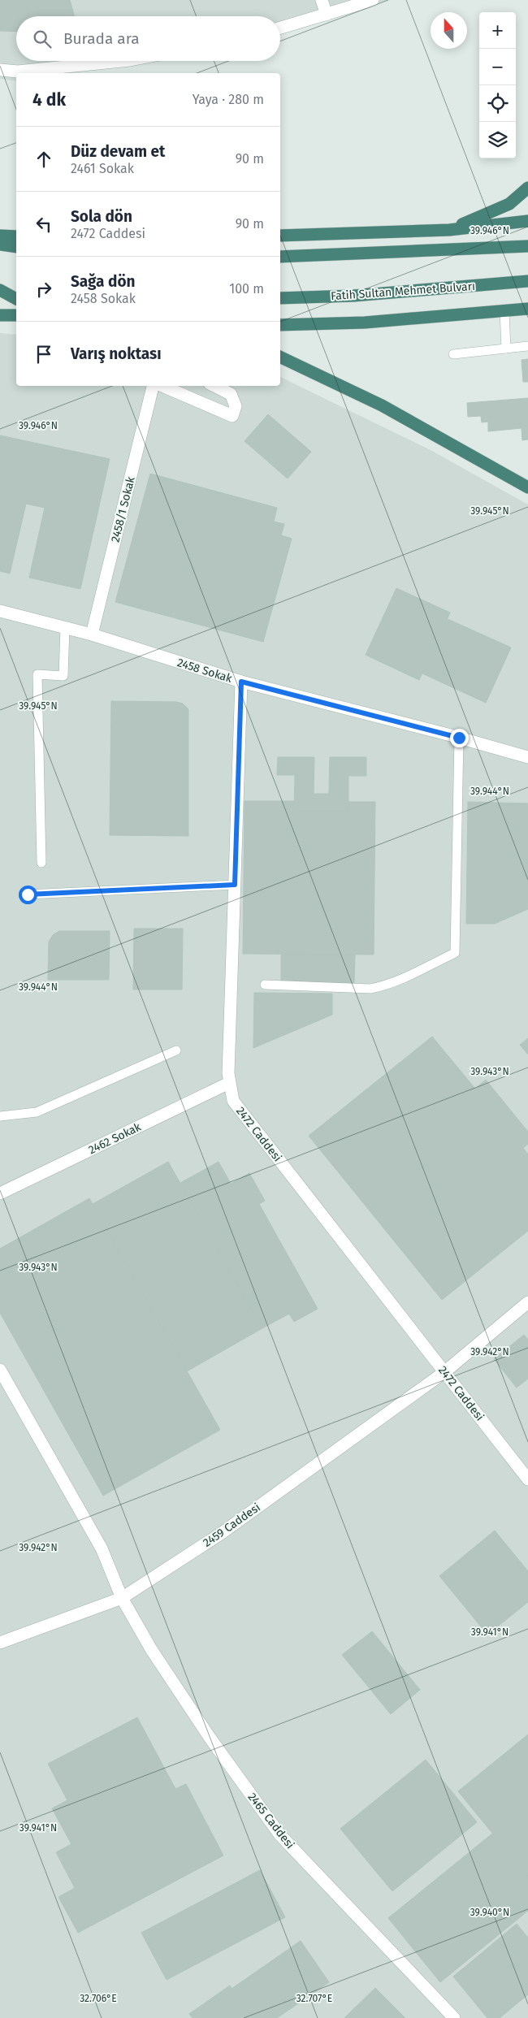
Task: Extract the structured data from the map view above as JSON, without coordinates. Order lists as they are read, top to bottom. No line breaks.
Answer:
{"streets":{"highway":["Fatih Sultan Mehmet Bulvarı"],"street":["2458/1 Sokak","2458 Sokak","2472 Caddesi","2462 Sokak","2459 Caddesi","2465 Caddesi"]},"crossings":[["2458/1 Sokak","2458 Sokak"],["2458 Sokak","2472 Caddesi"],["2472 Caddesi","2462 Sokak"],["2472 Caddesi","2459 Caddesi"],["2459 Caddesi","2465 Caddesi"]],"north":"top","page":{"map_buttons":["+","−"],"search":"Burada ara","heading":["4 dk","Yaya · 280 m"],"list":[["Düz devam et","2461 Sokak","90 m"],["Sola dön","2472 Caddesi","90 m"],["Sağa dön","2458 Sokak","100 m"],"Varış noktası"]},"coordinates":["39.946°N","39.945°N","39.944°N","39.943°N","39.942°N","39.941°N","39.940°N","32.706°E","32.707°E"]}
